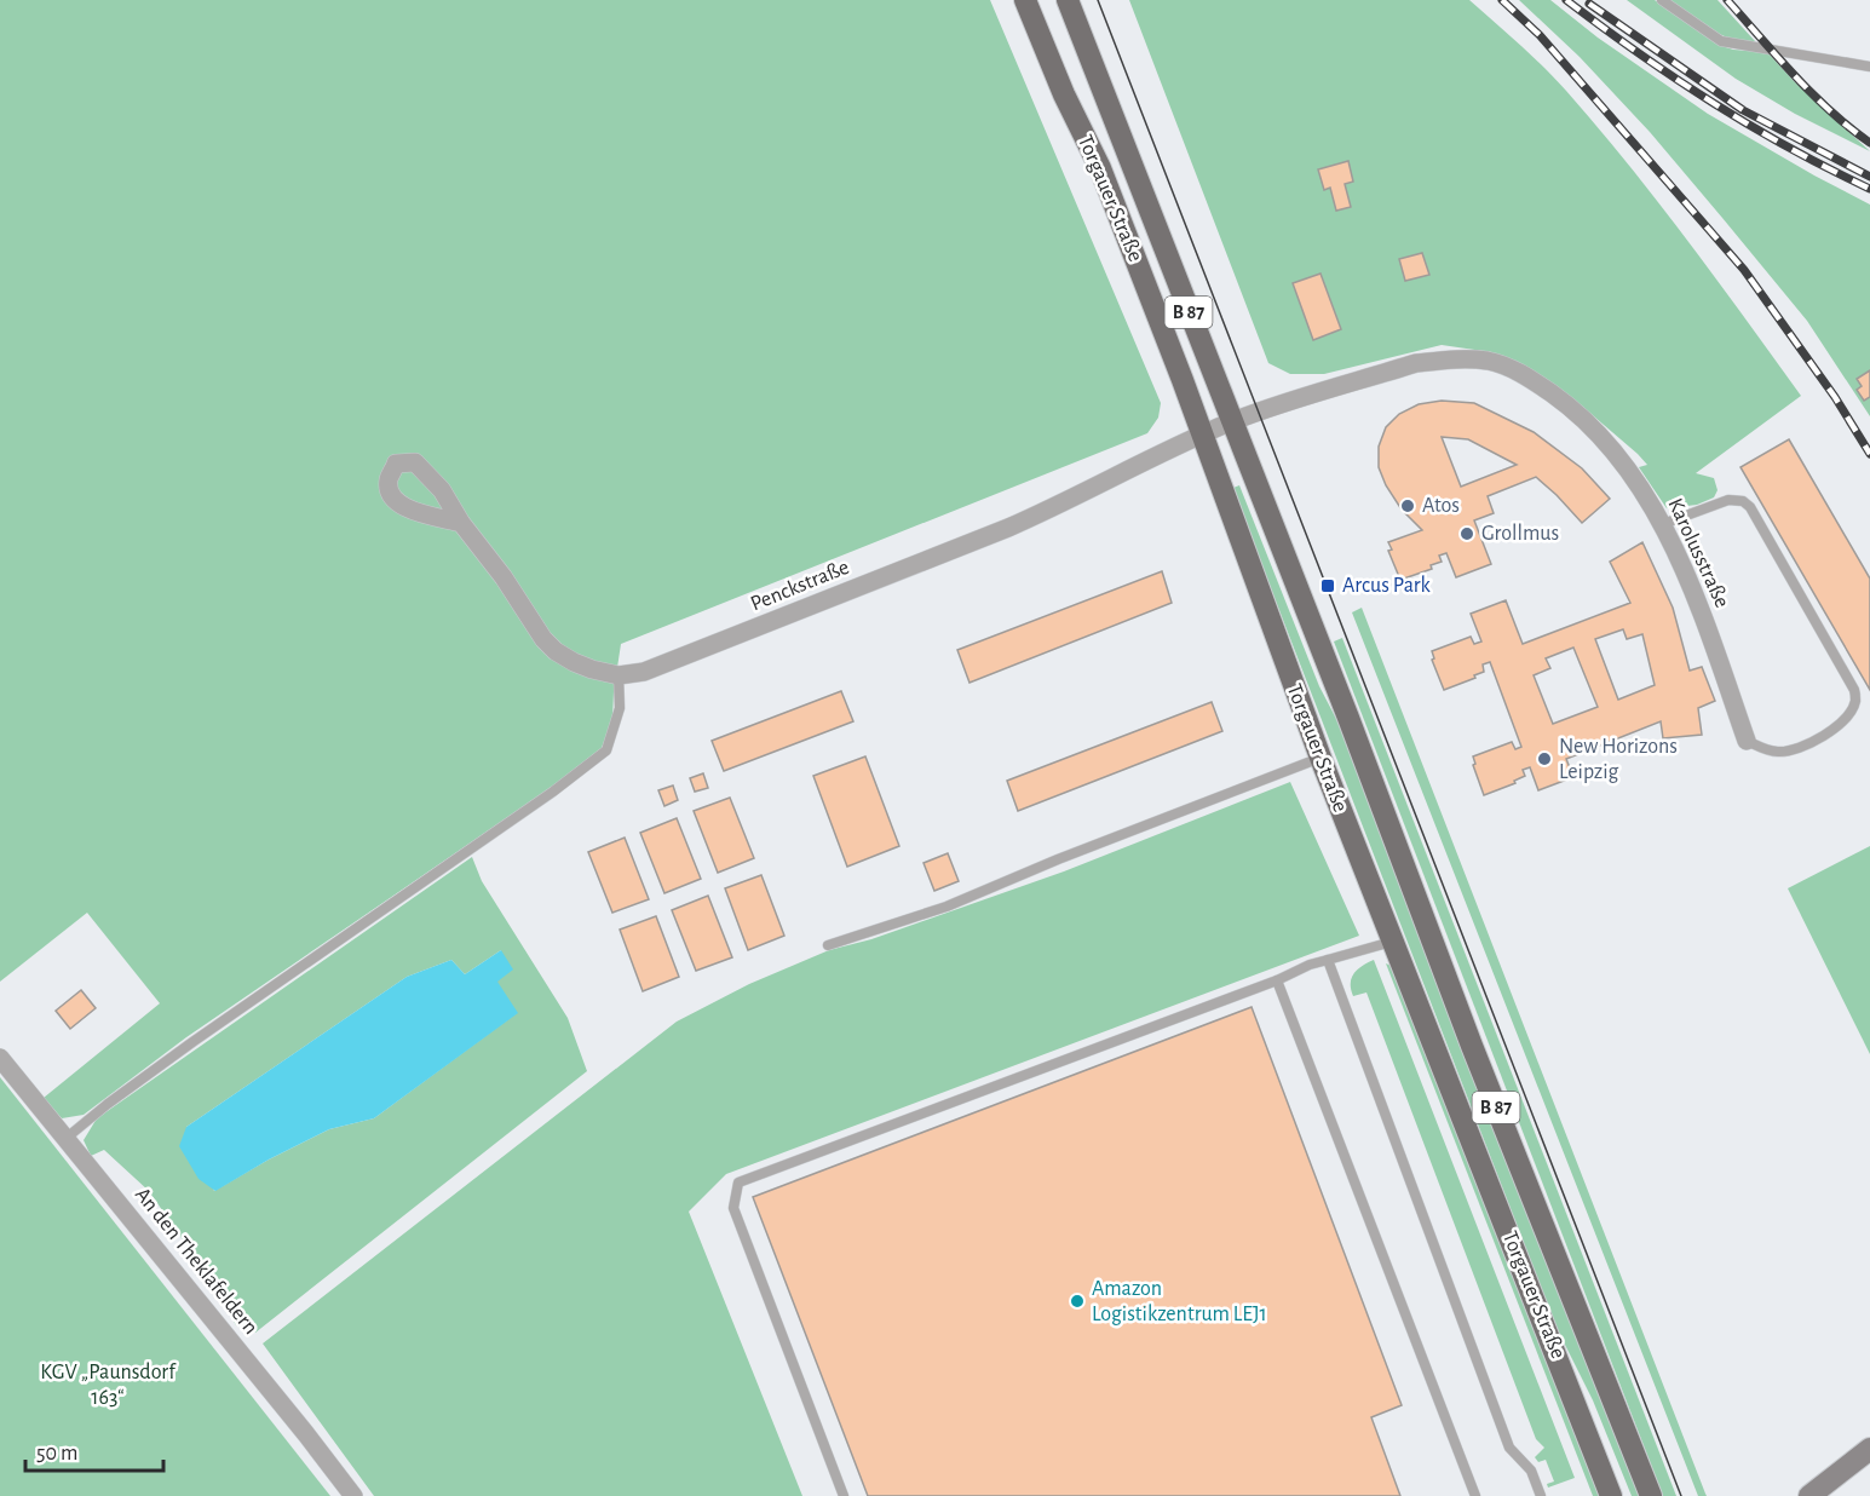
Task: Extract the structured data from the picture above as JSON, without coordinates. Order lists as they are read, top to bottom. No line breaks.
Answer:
{"streets":{"main road":["Torgauer Straße","B 87"],"street":["Karolusstraße","Penckstraße","An den Theklafeldern"]},"crossings":[["Torgauer Straße","Karolusstraße"],["Torgauer Straße","Penckstraße"],["Karolusstraße","Penckstraße"]],"parks":["KGV „Paunsdorf 163“"],"places":{"other":["Atos","Grollmus","New Horizons Leipzig","Amazon Logistikzentrum LEJ1"],"transit":["Arcus Park"]},"scale_bar":"50 m"}
